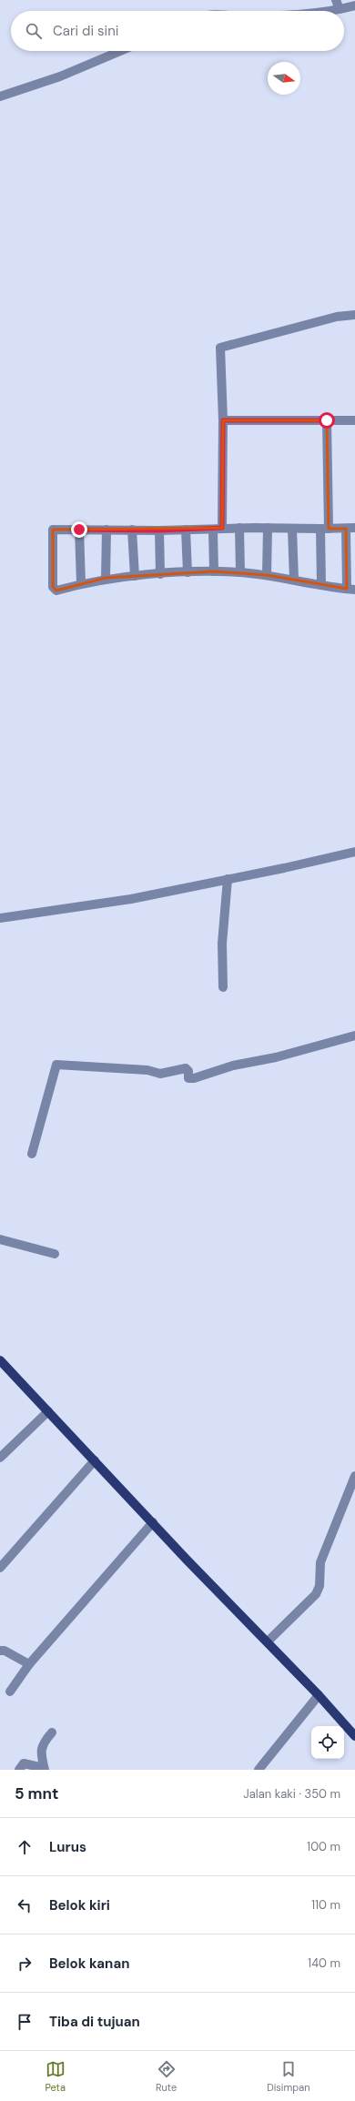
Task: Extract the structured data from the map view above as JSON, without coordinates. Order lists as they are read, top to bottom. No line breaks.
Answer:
{"north":"right","page":{"search":"Cari di sini","heading":["5 mnt","Jalan kaki · 350 m"],"list":[["Lurus","100 m"],["Belok kiri","110 m"],["Belok kanan","140 m"],"Tiba di tujuan"],"nav":["Peta","Rute","Disimpan"]}}
